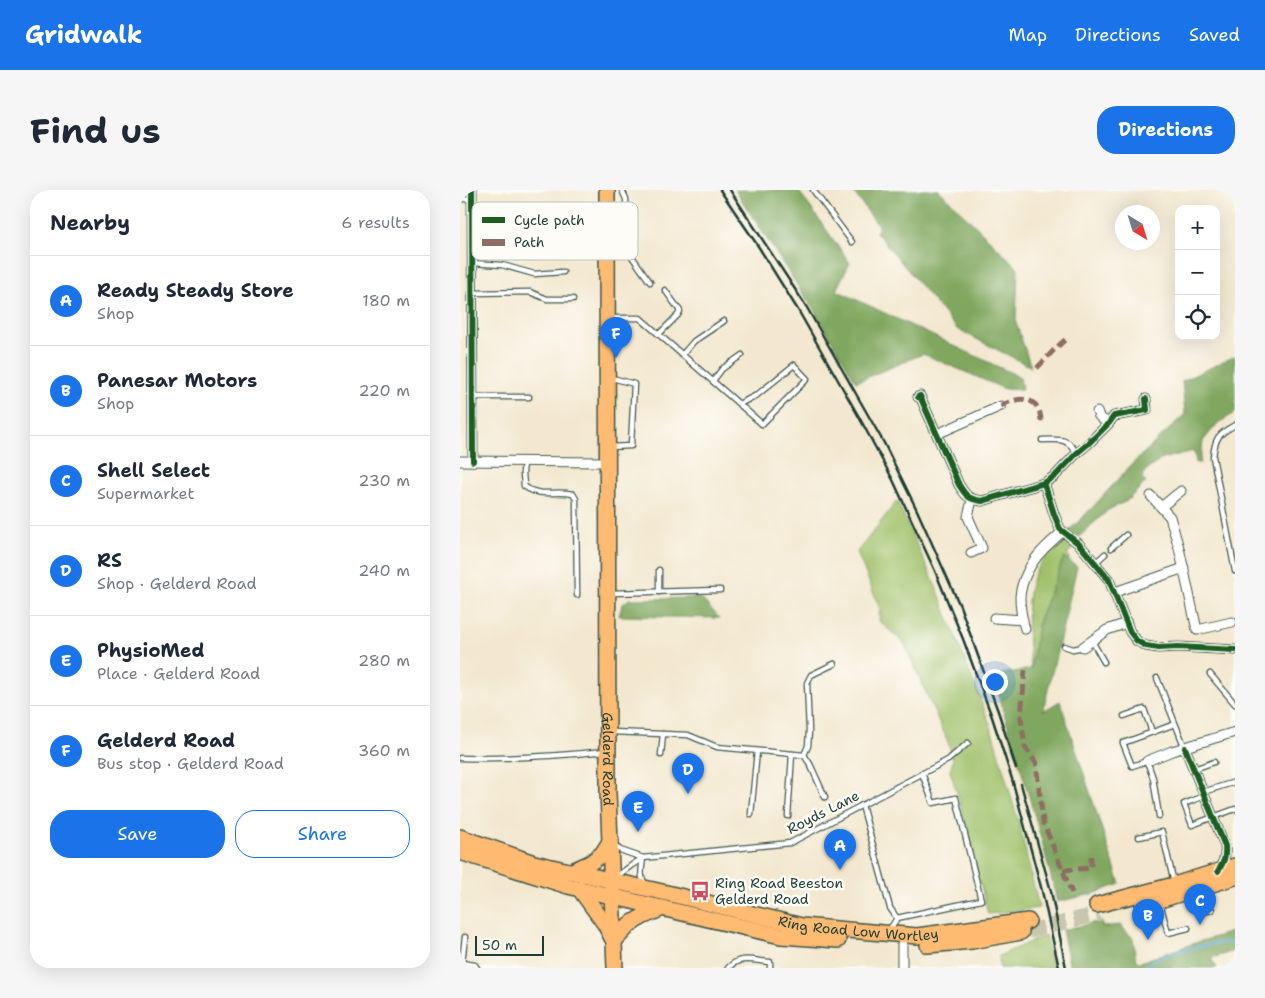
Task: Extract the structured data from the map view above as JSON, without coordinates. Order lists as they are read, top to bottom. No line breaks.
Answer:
{"streets":{"main road":["Gelderd Road","Ring Road Low Wortley"],"lane":["Royds Lane"]},"crossings":[["Gelderd Road","Royds Lane"],["Gelderd Road","Ring Road Low Wortley"],["Royds Lane","Ring Road Low Wortley"]],"places":{"bus stop":["Ring Road Beeston Gelderd Road"]},"legend":["Cycle path","Path"],"scale_bar":"50 m","north":"bottom right","page":{"header":"Gridwalk","nav":["Map","Directions","Saved"],"buttons":["Directions",["Save","Share"]],"title":"Find us","heading":["Nearby","6 results"],"map_buttons":["+","−"],"list":[{"mark":"A","name":"Ready Steady Store","note":"Shop","value":"180 m"},{"mark":"B","name":"Panesar Motors","note":"Shop","value":"220 m"},{"mark":"C","name":"Shell Select","note":"Supermarket","value":"230 m"},{"mark":"D","name":"RS","note":"Shop · Gelderd Road","value":"240 m"},{"mark":"E","name":"PhysioMed","note":"Place · Gelderd Road","value":"280 m"},{"mark":"F","name":"Gelderd Road","note":"Bus stop · Gelderd Road","value":"360 m"}],"pins":["F","D","E","A","C","B"],"scale":"50 m"}}
